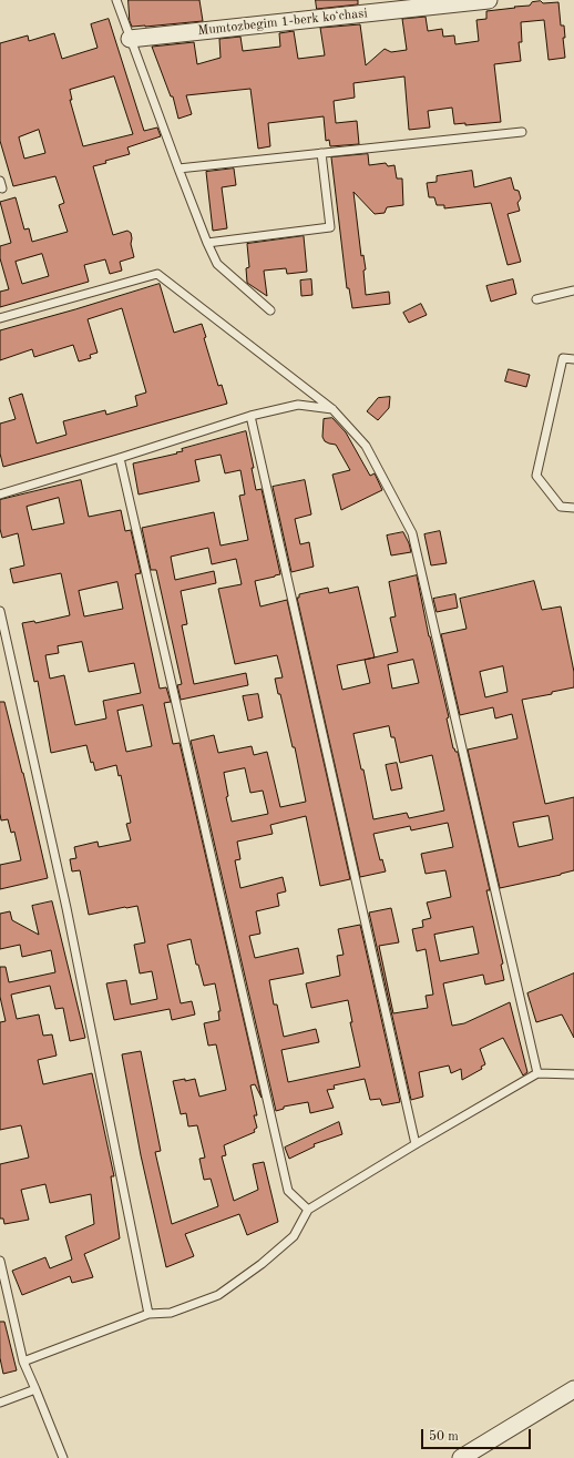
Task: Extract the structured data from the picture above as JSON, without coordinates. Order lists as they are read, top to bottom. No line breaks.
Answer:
{"streets":{"street":["Mumtozbegim 1-berk koʻchasi"]},"scale_bar":"50 m"}
